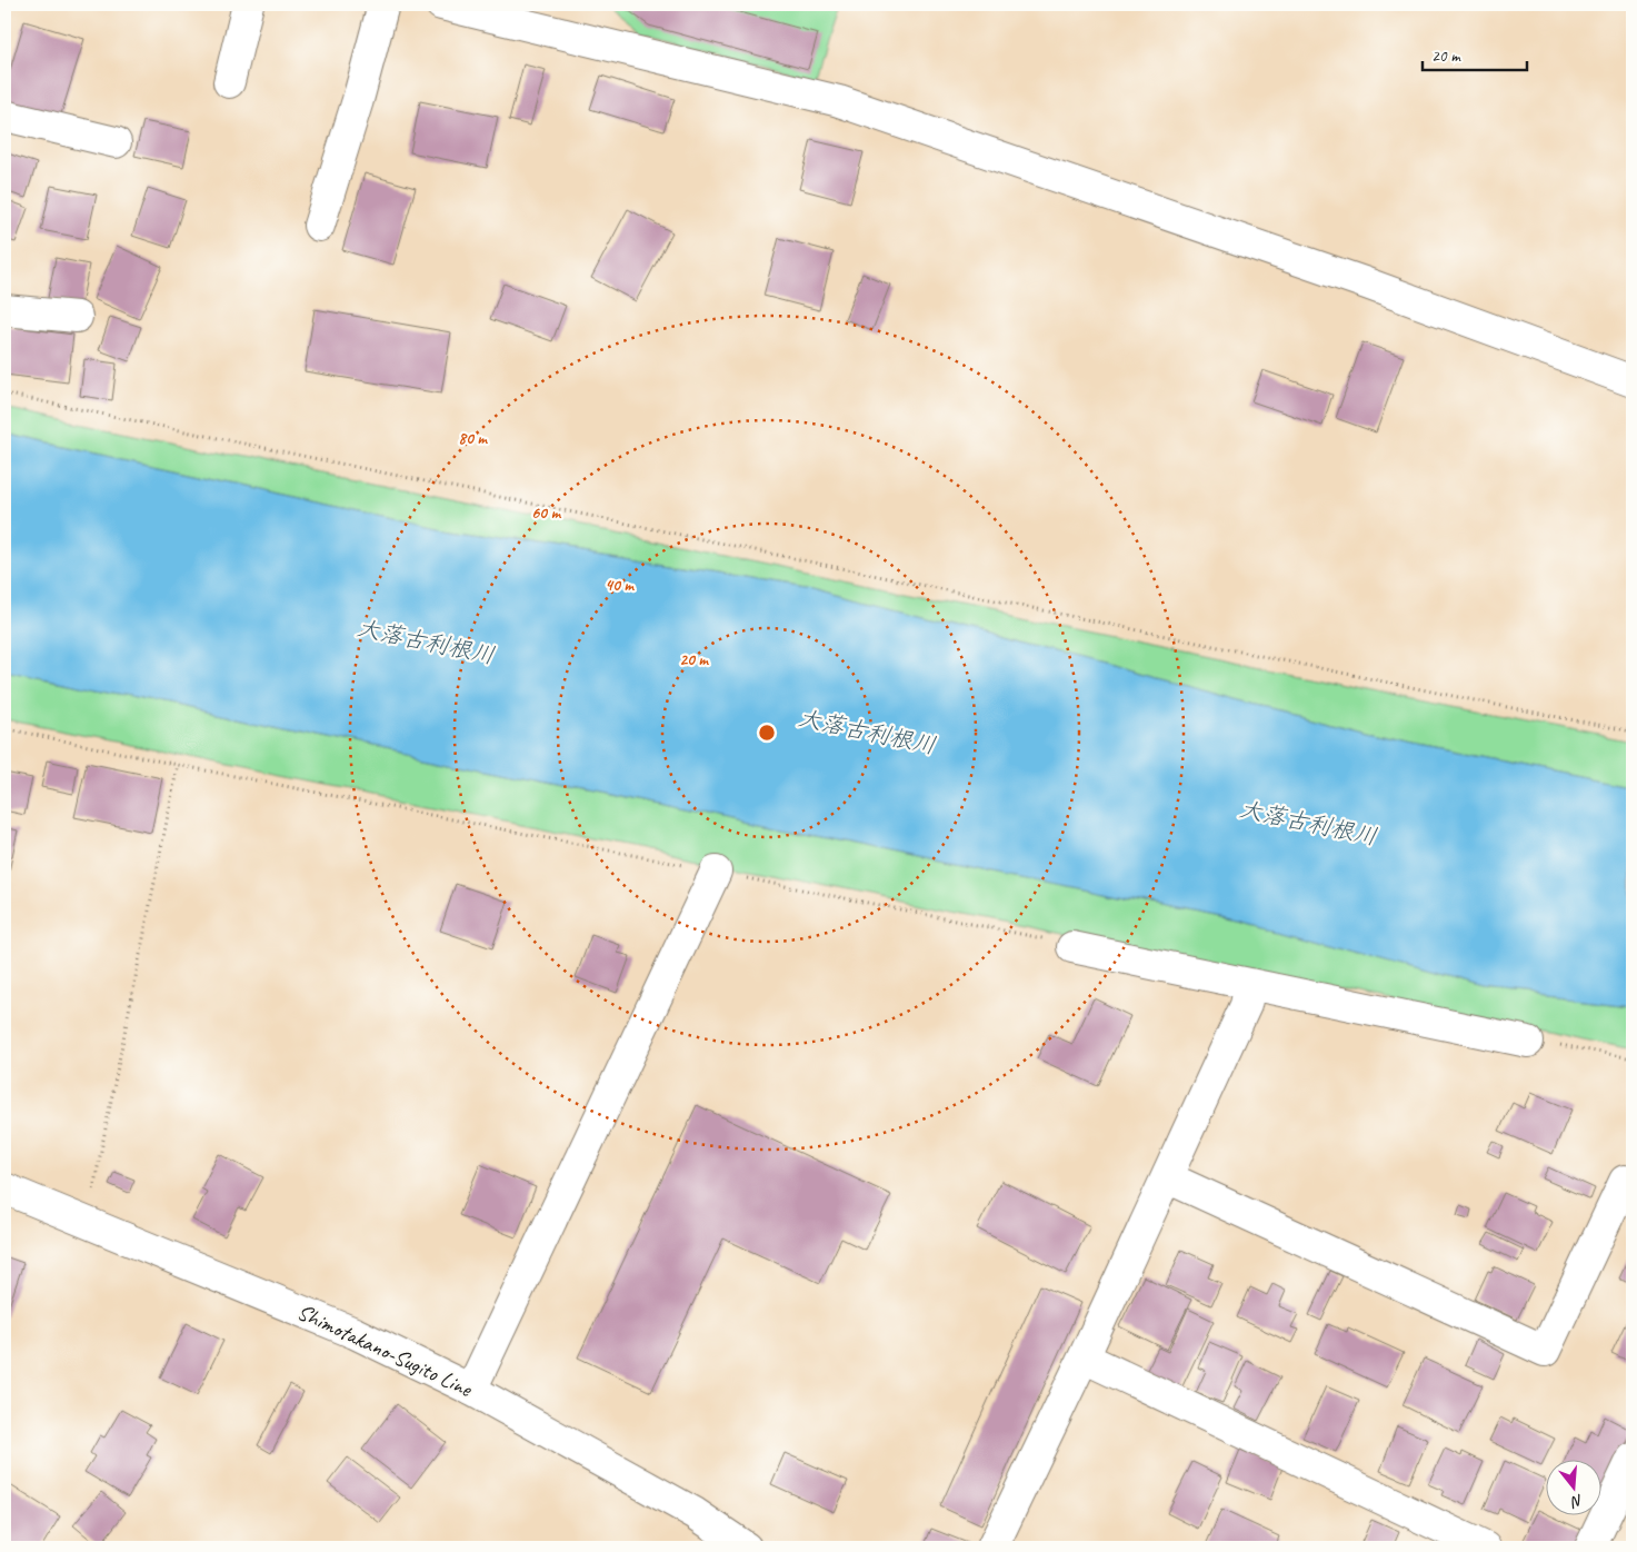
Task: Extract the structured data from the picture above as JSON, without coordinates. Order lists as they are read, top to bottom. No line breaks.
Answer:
{"streets":{"street":["Shimotakano-Sugito Line"]},"water":["大落古利根川"],"scale_bar":"20 m","north":"bottom","rings":["80 m","60 m","40 m","20 m"]}
